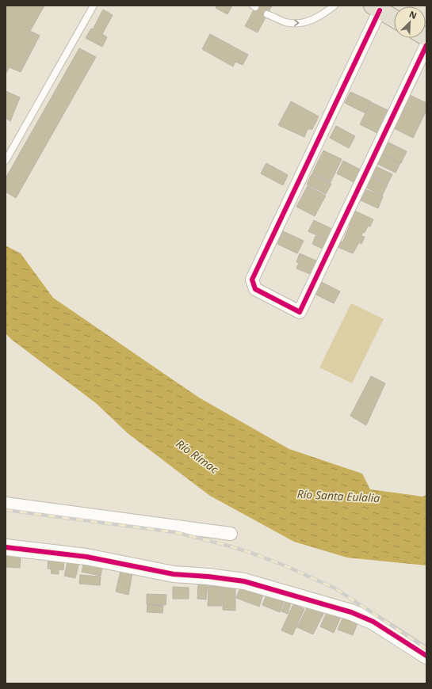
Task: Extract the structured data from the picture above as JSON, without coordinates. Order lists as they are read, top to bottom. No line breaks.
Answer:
{"water":["Río Rímac","Río Santa Eulalia"],"north":"top right"}
